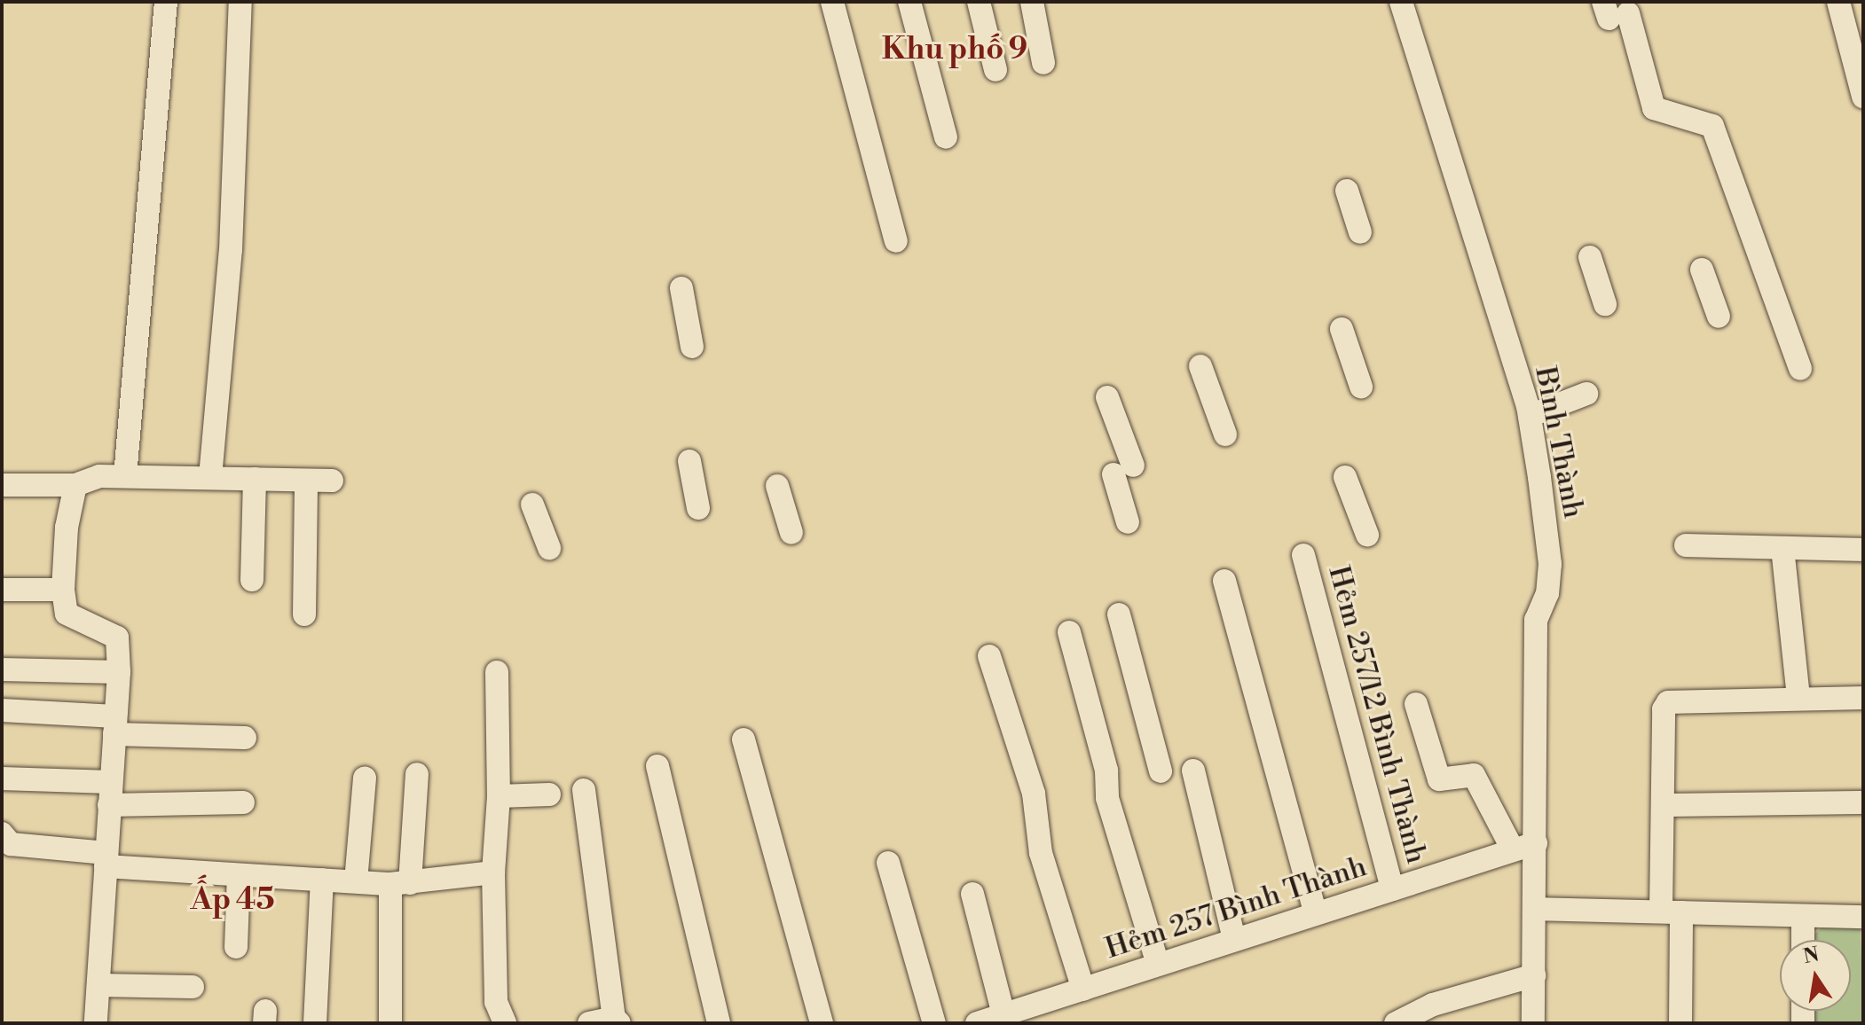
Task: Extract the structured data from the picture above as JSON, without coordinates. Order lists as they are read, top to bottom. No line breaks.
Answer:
{"streets":{"street":["Bình Thành","Hẻm 257/12 Bình Thành","Hẻm 257 Bình Thành"]},"crossings":[["Bình Thành","Hẻm 257 Bình Thành"],["Hẻm 257/12 Bình Thành","Hẻm 257 Bình Thành"]],"districts":["Khu phố 9","Ấp 45"],"north":"top"}
